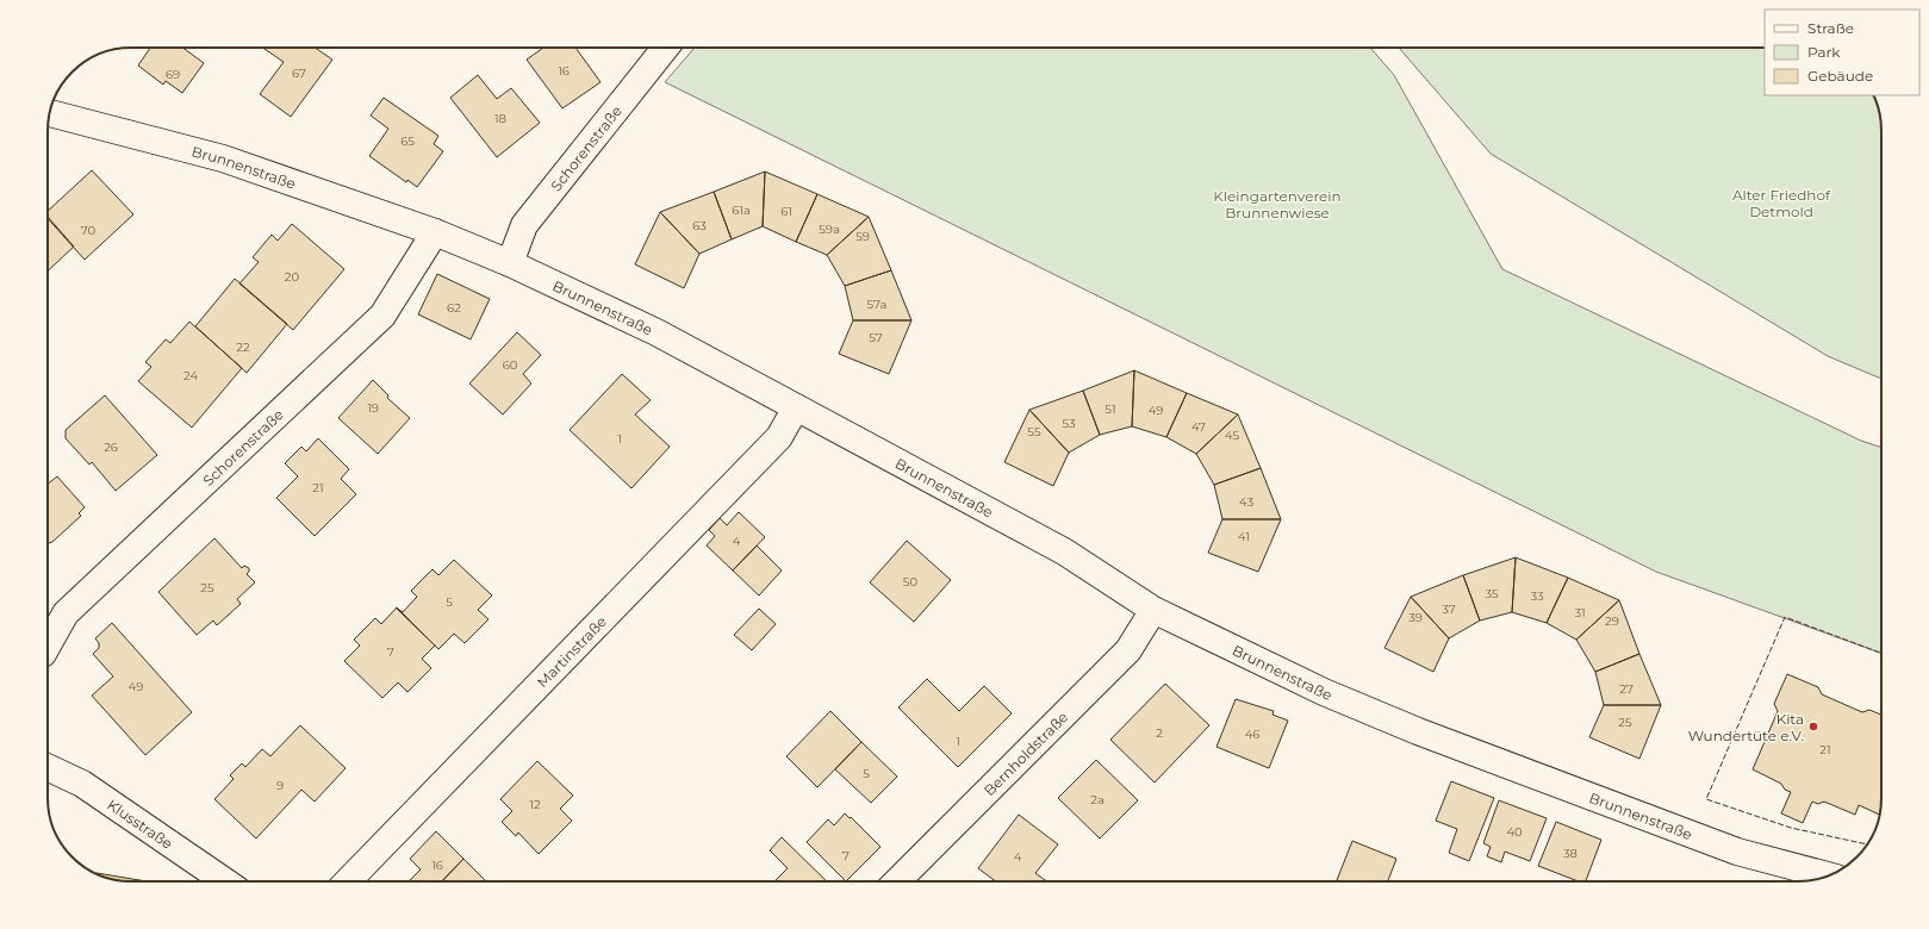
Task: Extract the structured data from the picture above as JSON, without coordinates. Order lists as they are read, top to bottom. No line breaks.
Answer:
{"streets":{"street":["Schorenstraße","Brunnenstraße","Martinstraße","Bernholdstraße","Klusstraße"]},"crossings":[["Schorenstraße","Brunnenstraße"],["Brunnenstraße","Martinstraße"],["Brunnenstraße","Bernholdstraße"]],"parks":["Alter Friedhof Detmold","Kleingartenverein Brunnenwiese"],"places":["Kita Wundertüte e.V."],"house_numbers":["16","67","69","18","65","61a","61","63","59a","70","59","20","57a","62","57","22","60","24","19","51","49","53","47","55","45","1","26","21","43","41","4","50","25","35","33","5","37","31","39","29","7","49","27","25","2","46","1","21","5","9","2a","12","40","38","7","4","16"],"legend":["Straße","Park","Gebäude"]}
